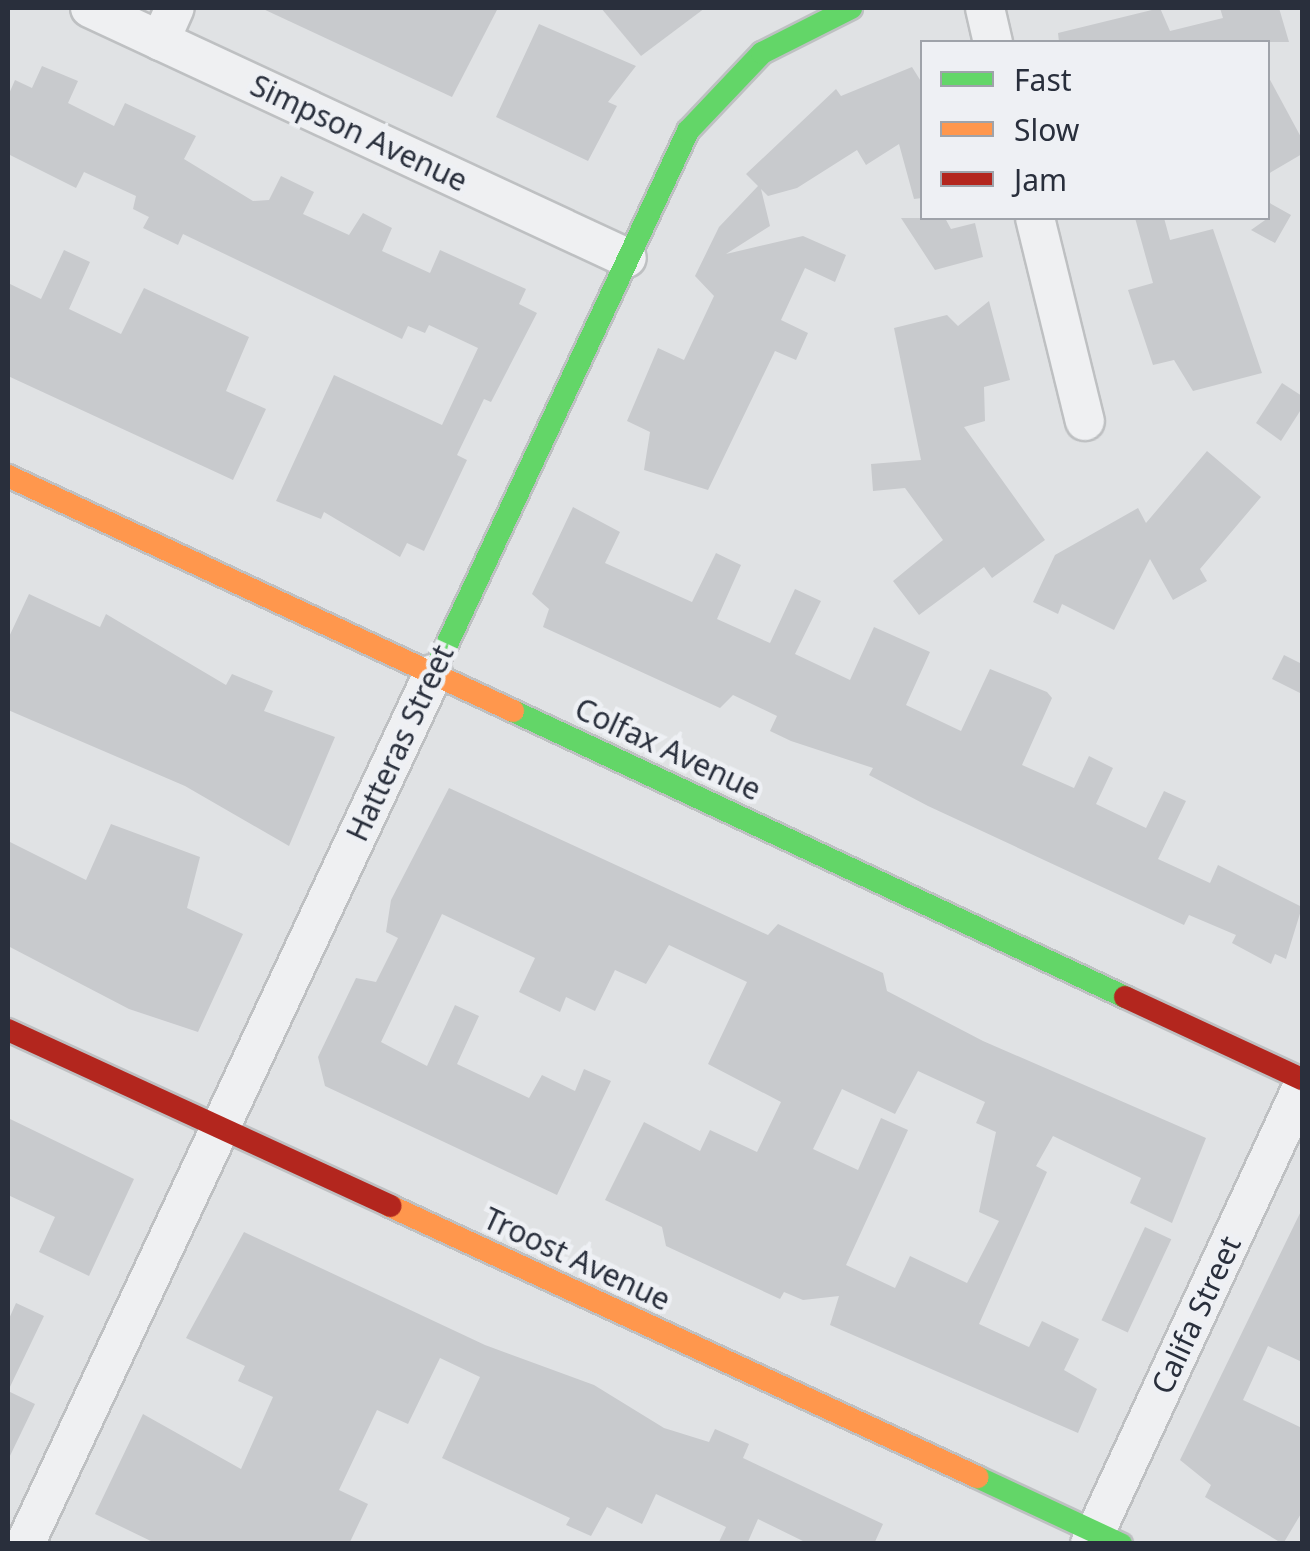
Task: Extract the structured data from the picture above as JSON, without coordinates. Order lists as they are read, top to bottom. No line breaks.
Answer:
{"streets":{"street":["Simpson Avenue","Hatteras Street","Colfax Avenue","Troost Avenue","Califa Street"]},"crossings":[["Simpson Avenue","Hatteras Street"],["Hatteras Street","Colfax Avenue"],["Hatteras Street","Troost Avenue"],["Troost Avenue","Califa Street"]],"legend":["Fast","Slow","Jam"]}
